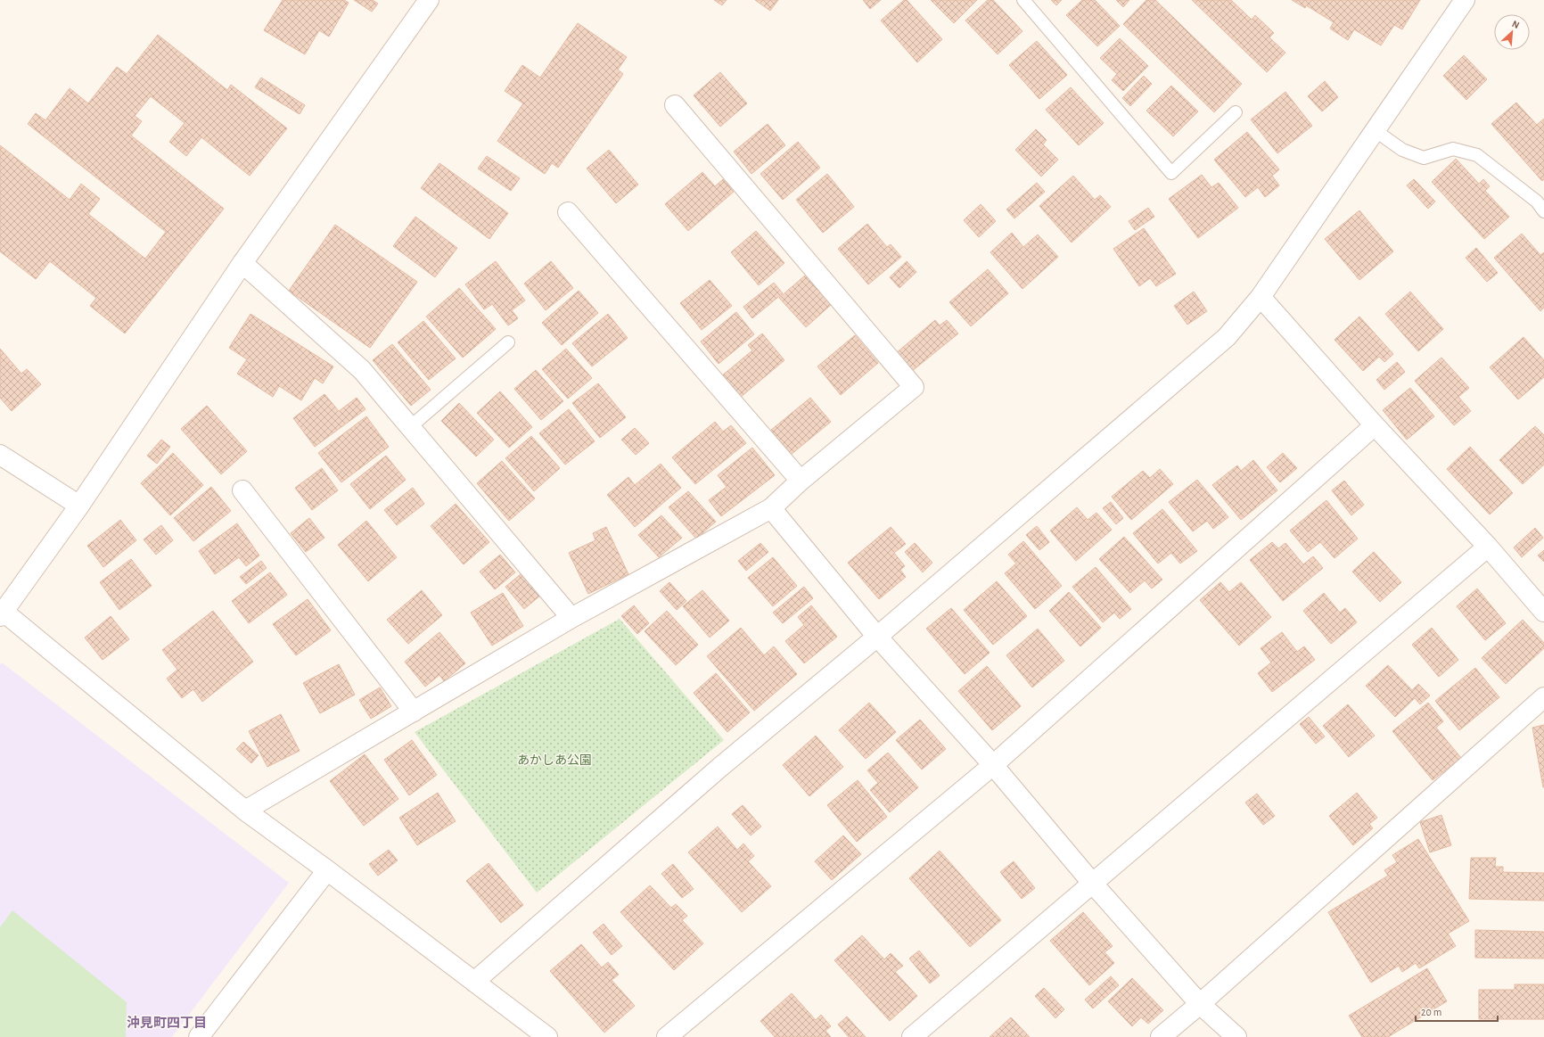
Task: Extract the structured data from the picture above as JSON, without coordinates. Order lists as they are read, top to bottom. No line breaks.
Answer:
{"districts":["沖見町四丁目"],"parks":["あかしあ公園"],"scale_bar":"20 m","north":"top right"}
